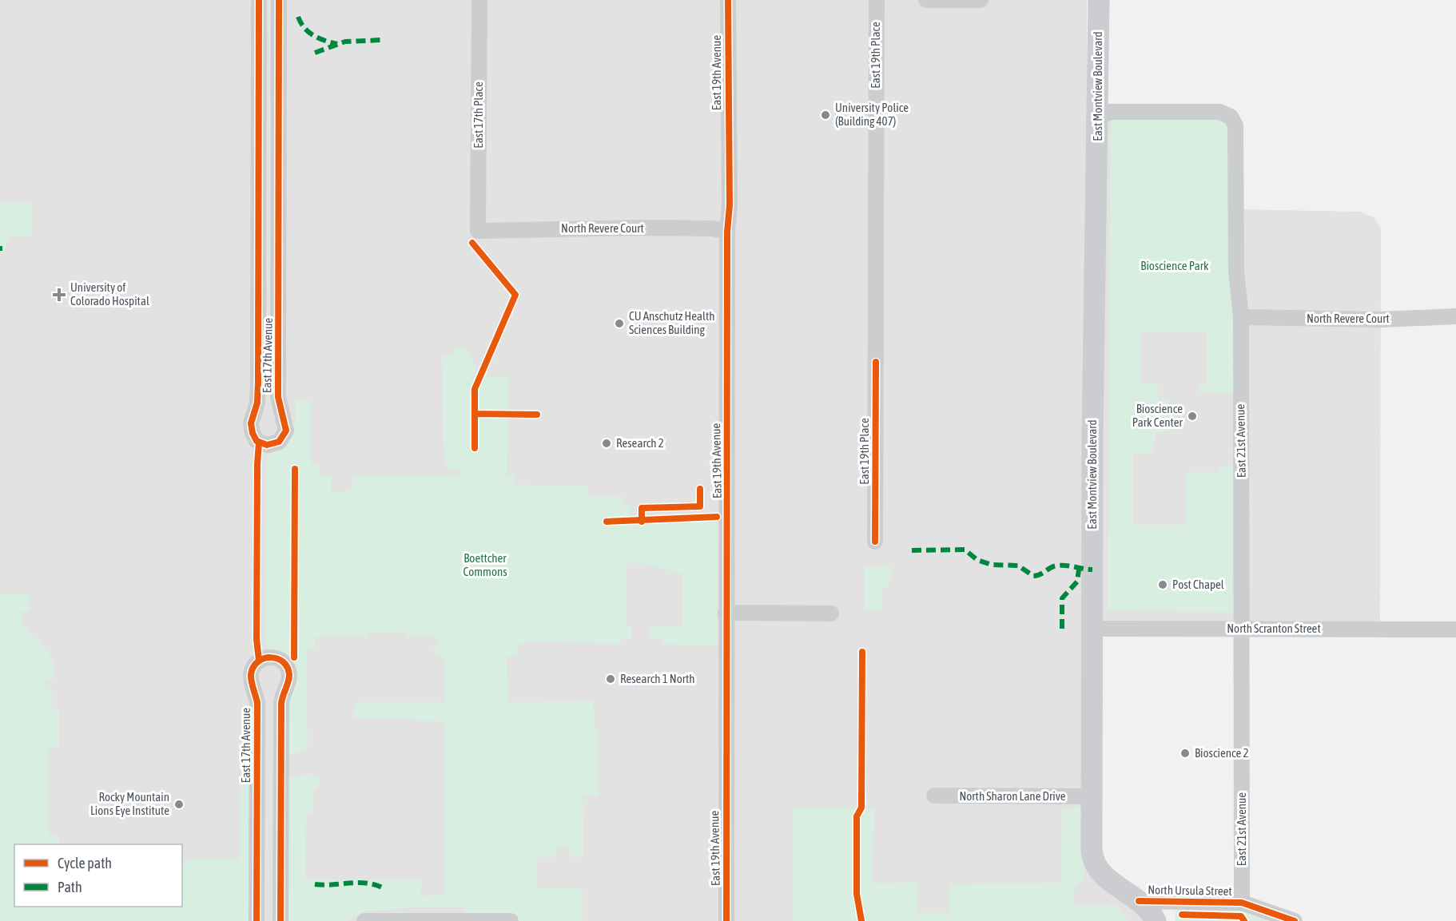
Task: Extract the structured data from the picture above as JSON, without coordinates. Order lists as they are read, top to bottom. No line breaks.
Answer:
{"streets":{"street":["East 19th Place","East 19th Avenue","East Montview Boulevard","East 17th Place","North Revere Court","East 17th Avenue","East 21st Avenue","North Scranton Street","North Sharon Lane Drive","North Ursula Street"]},"crossings":[["East 19th Avenue","North Revere Court"],["East Montview Boulevard","East 21st Avenue"],["East Montview Boulevard","North Scranton Street"],["East Montview Boulevard","North Sharon Lane Drive"],["East Montview Boulevard","North Ursula Street"],["East 17th Place","North Revere Court"],["North Revere Court","East 21st Avenue"],["East 21st Avenue","North Scranton Street"],["East 21st Avenue","North Ursula Street"]],"parks":["Bioscience Park","Boettcher Commons"],"places":{"other":["University Police (Building 407)","CU Anschutz Health Sciences Building","Bioscience Park Center","Research 2","Post Chapel","Research 1 North","Bioscience 2","Rocky Mountain Lions Eye Institute"],"health":["University of Colorado Hospital"]},"legend":["Cycle path","Path"]}
